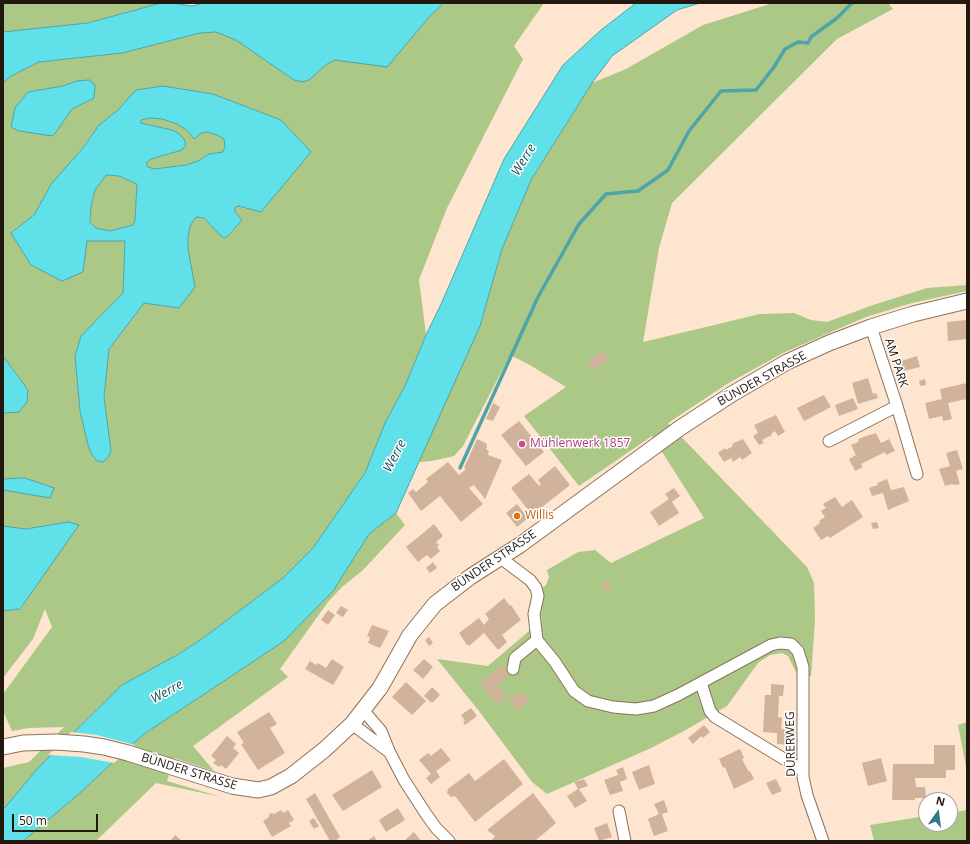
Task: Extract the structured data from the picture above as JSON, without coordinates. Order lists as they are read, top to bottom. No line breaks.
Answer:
{"streets":{"main road":["BÜNDER STRASSE"],"street":["AM PARK","DÜRERWEG"]},"crossings":[["AM PARK","BÜNDER STRASSE"]],"water":["Werre"],"places":["Mühlenwerk 1857","Willis"],"scale_bar":"50 m","north":"top"}
